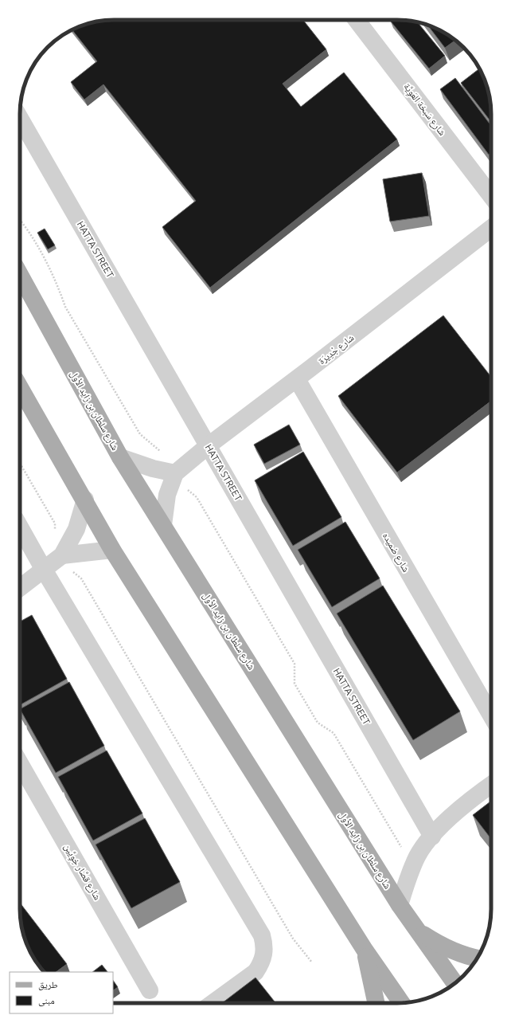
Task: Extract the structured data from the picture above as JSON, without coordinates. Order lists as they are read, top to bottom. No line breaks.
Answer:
{"streets":{"main road":["شارع سلطان بن زايد الأول"],"street":["شارع سَبخة العَوِيَّة","HATTA STREET","شارع جْدِيرَة","شارع ضميده","شارع قصَّار خِوِيَّين"]},"crossings":[["HATTA STREET","شارع جْدِيرَة"],["شارع جْدِيرَة","شارع سلطان بن زايد الأول"],["شارع جْدِيرَة","شارع ضميده"]],"legend":["طريق","مبنى"]}
